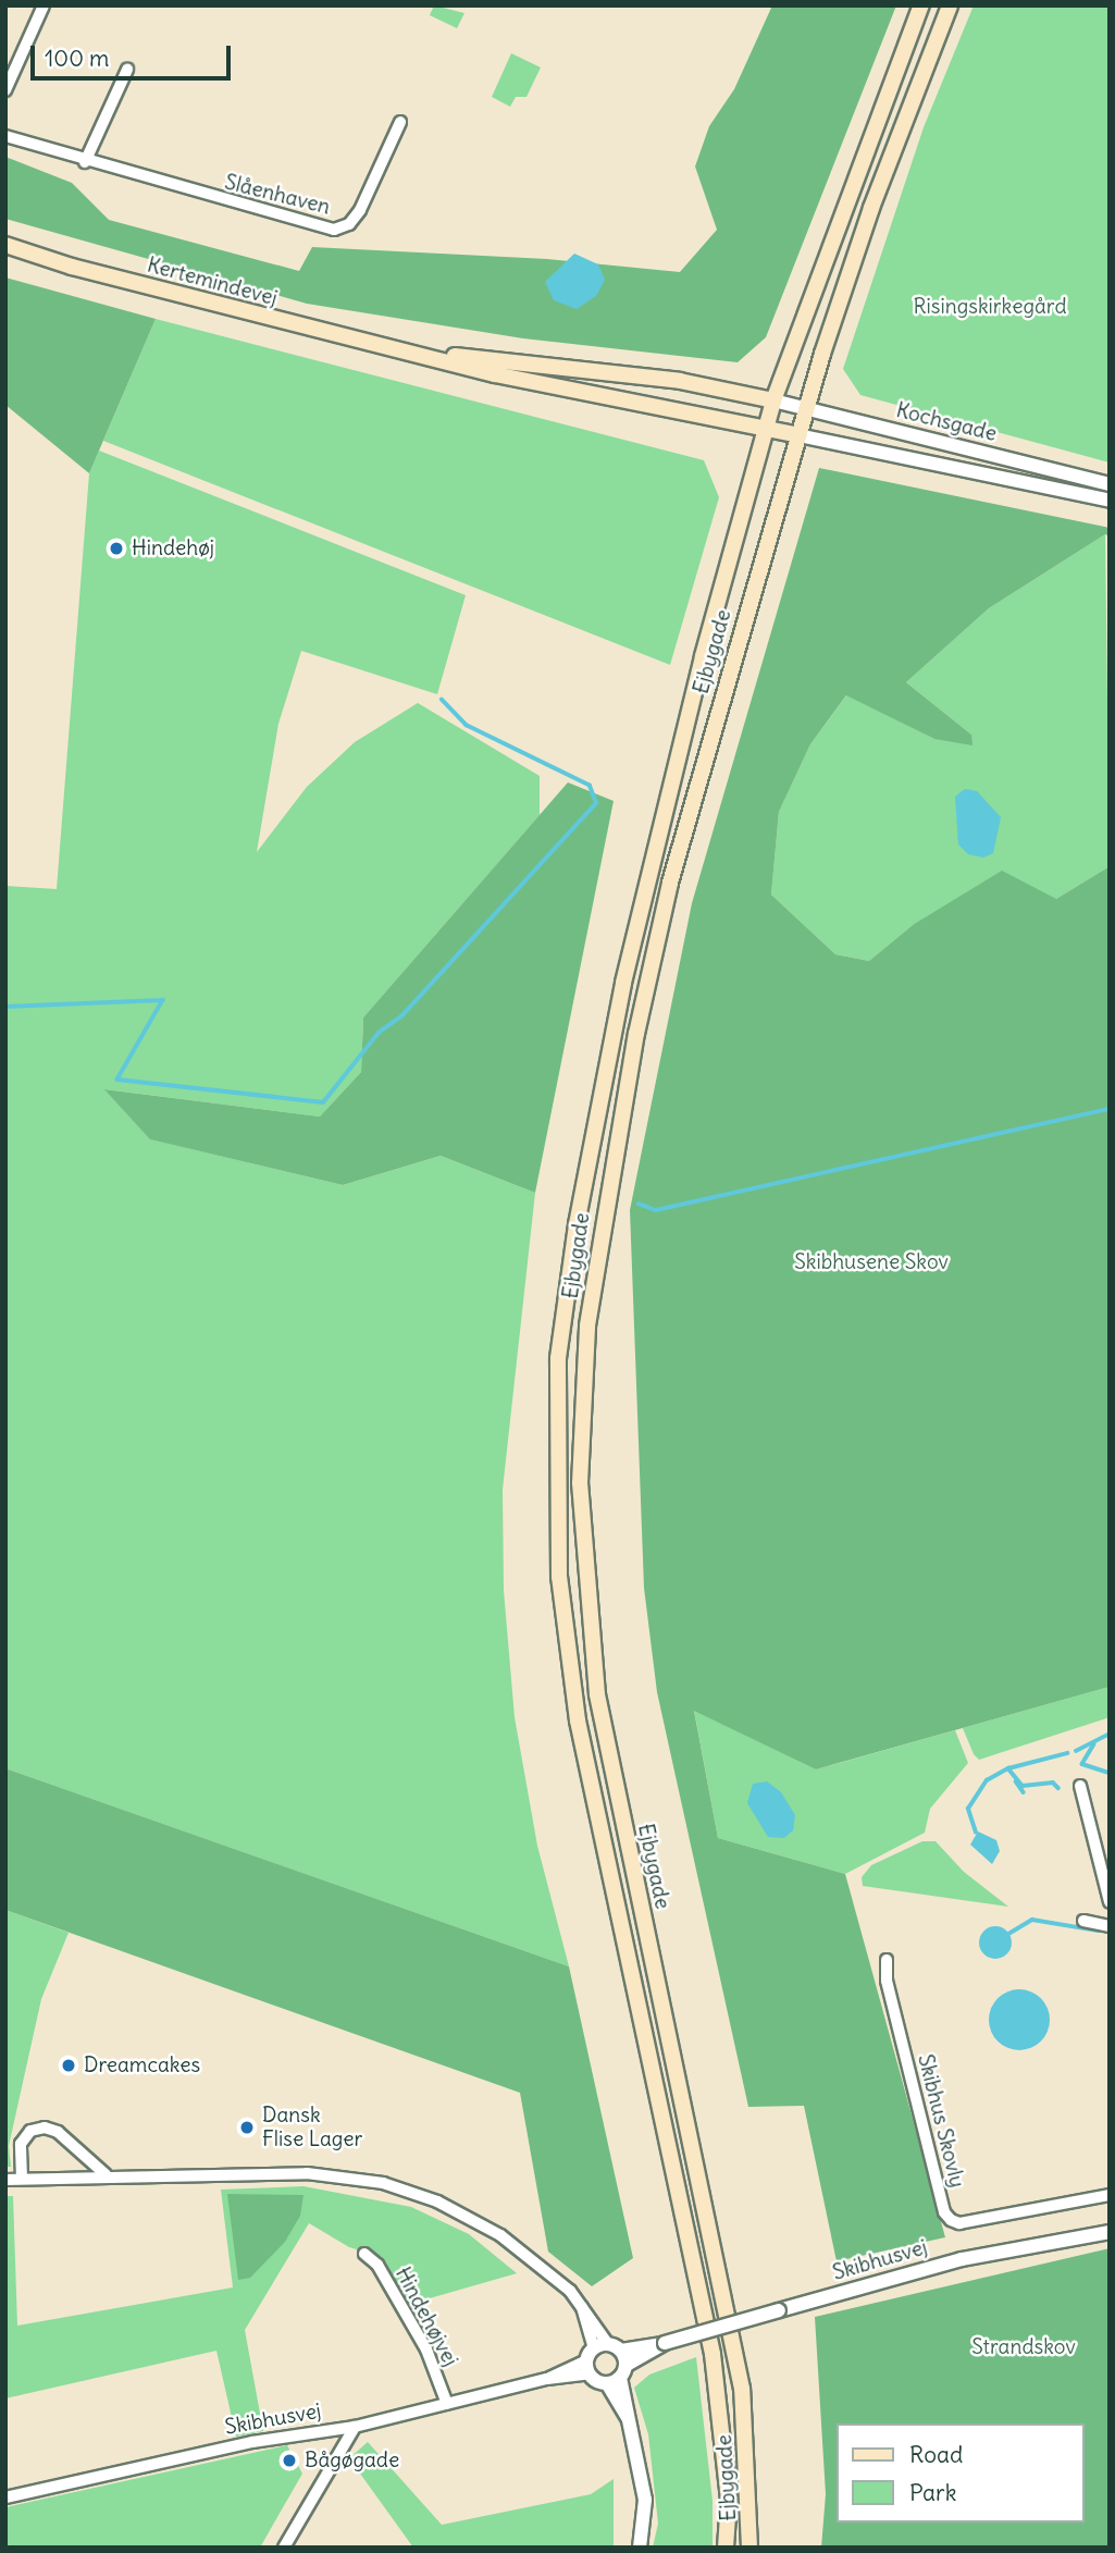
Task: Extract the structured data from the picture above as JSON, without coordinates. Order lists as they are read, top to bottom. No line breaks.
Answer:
{"streets":{"main road":["Kertemindevej","Ejbygade"],"street":["Slåenhaven","Kochsgade","Skibhus Skovly","Skibhusvej","Hindehøjvej"]},"crossings":[["Kertemindevej","Kochsgade"],["Kertemindevej","Ejbygade"],["Kochsgade","Ejbygade"],["Skibhusvej","Hindehøjvej"]],"parks":["Risingskirkegård","Skibhusene Skov","Strandskov"],"places":["Hindehøj","Dreamcakes","Dansk Flise Lager","Bågøgade"],"legend":["Road","Park"],"scale_bar":"100 m"}
